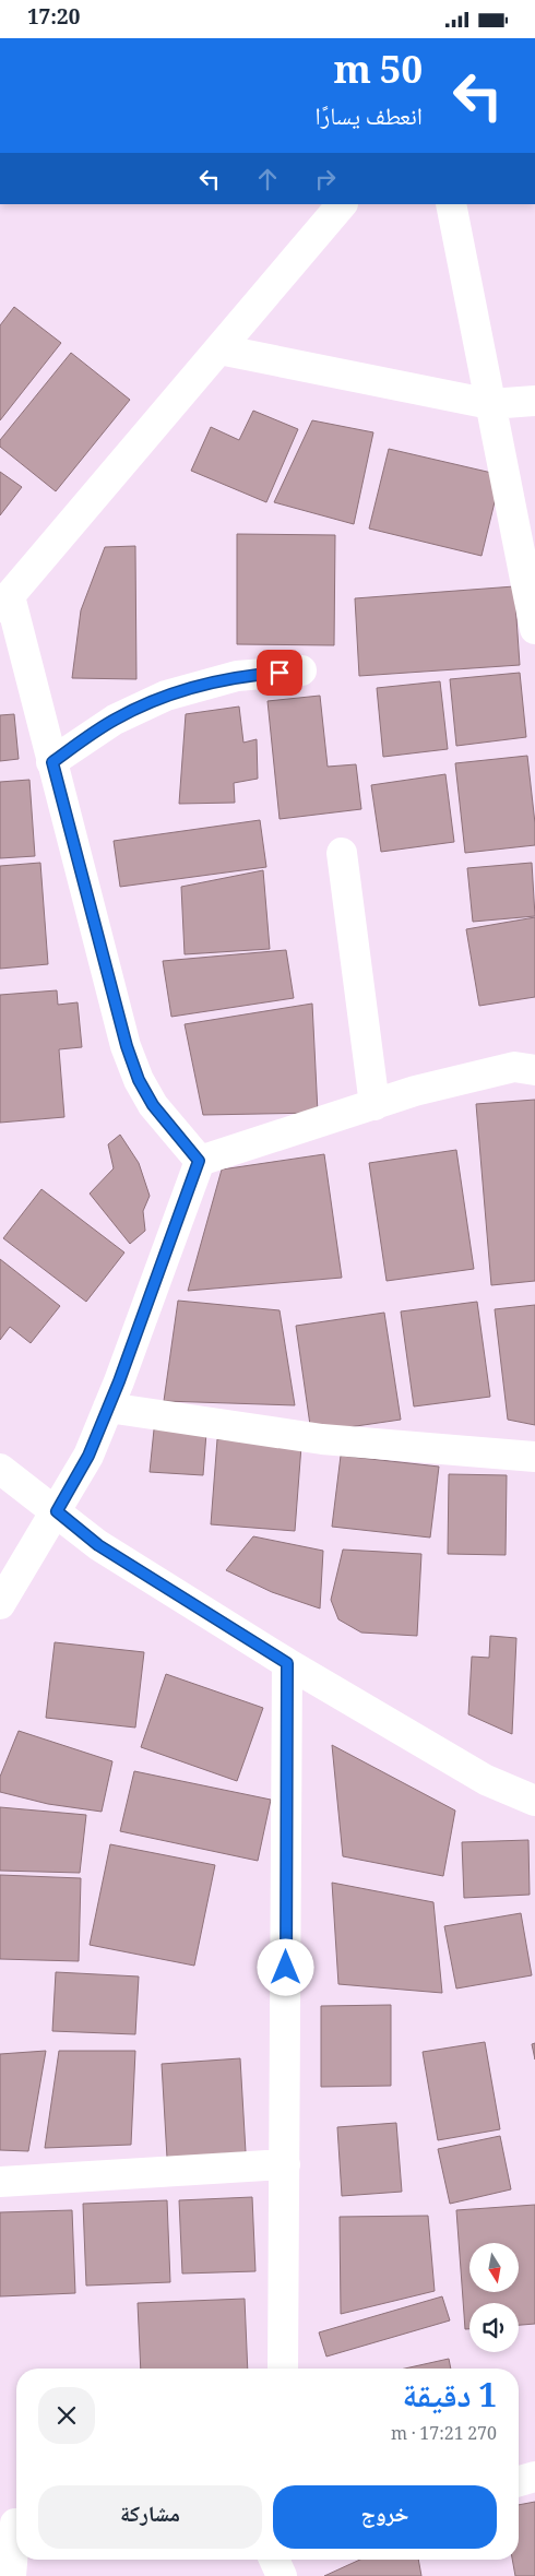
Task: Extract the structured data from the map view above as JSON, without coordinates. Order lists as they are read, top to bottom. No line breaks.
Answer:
{"north":"bottom","page":{"status":"17:20","turn":["50 m","انعطف يسارًا"],"heading":["1 دقيقة","270 m · 17:21"],"buttons":["خروج","مشاركة"]}}
